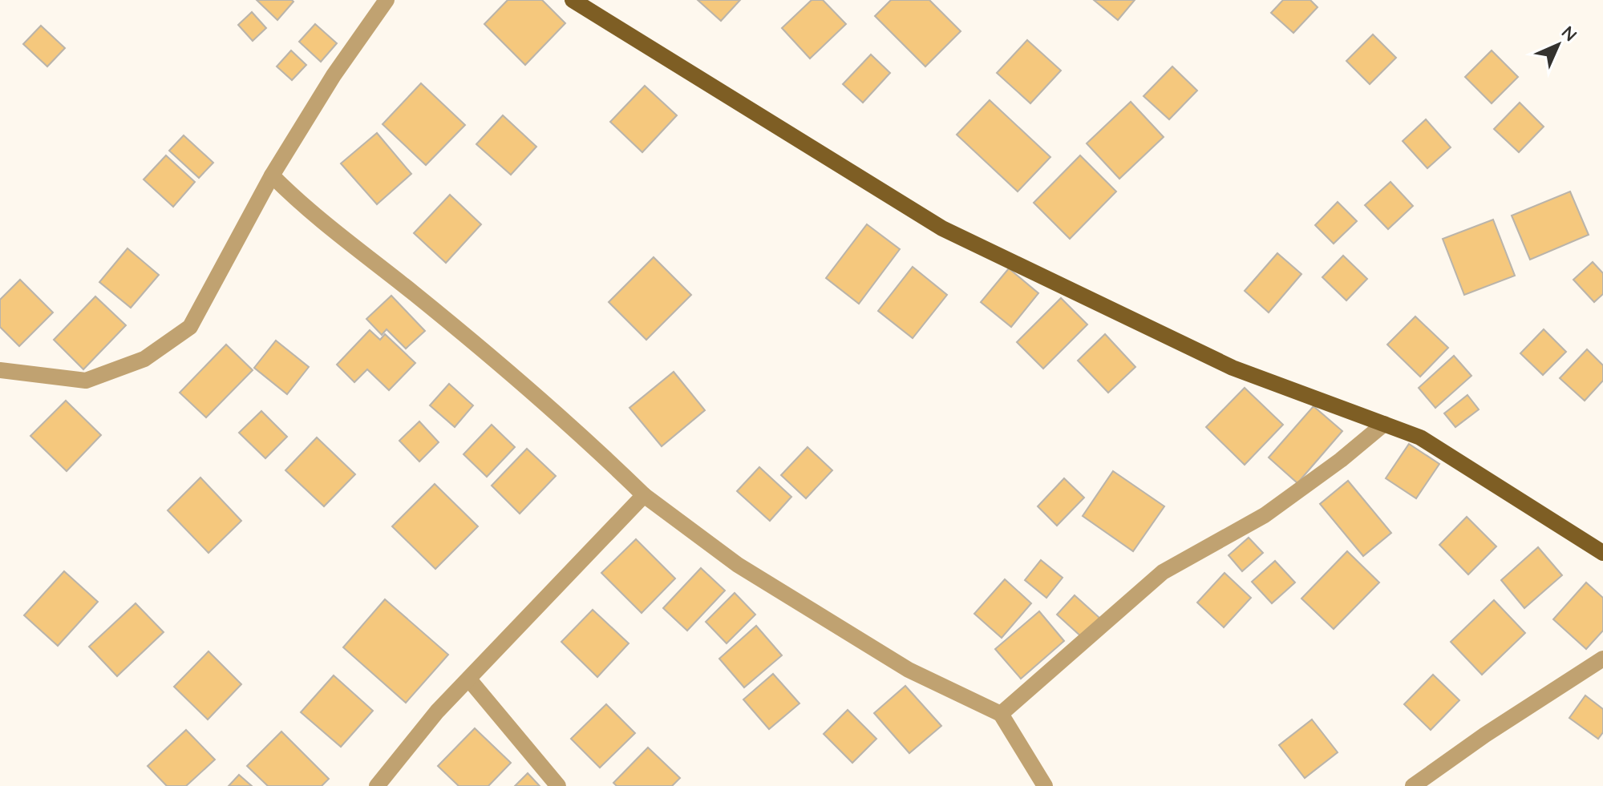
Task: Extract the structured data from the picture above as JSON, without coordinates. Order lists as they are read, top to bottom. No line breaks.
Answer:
{"north":"top right"}
